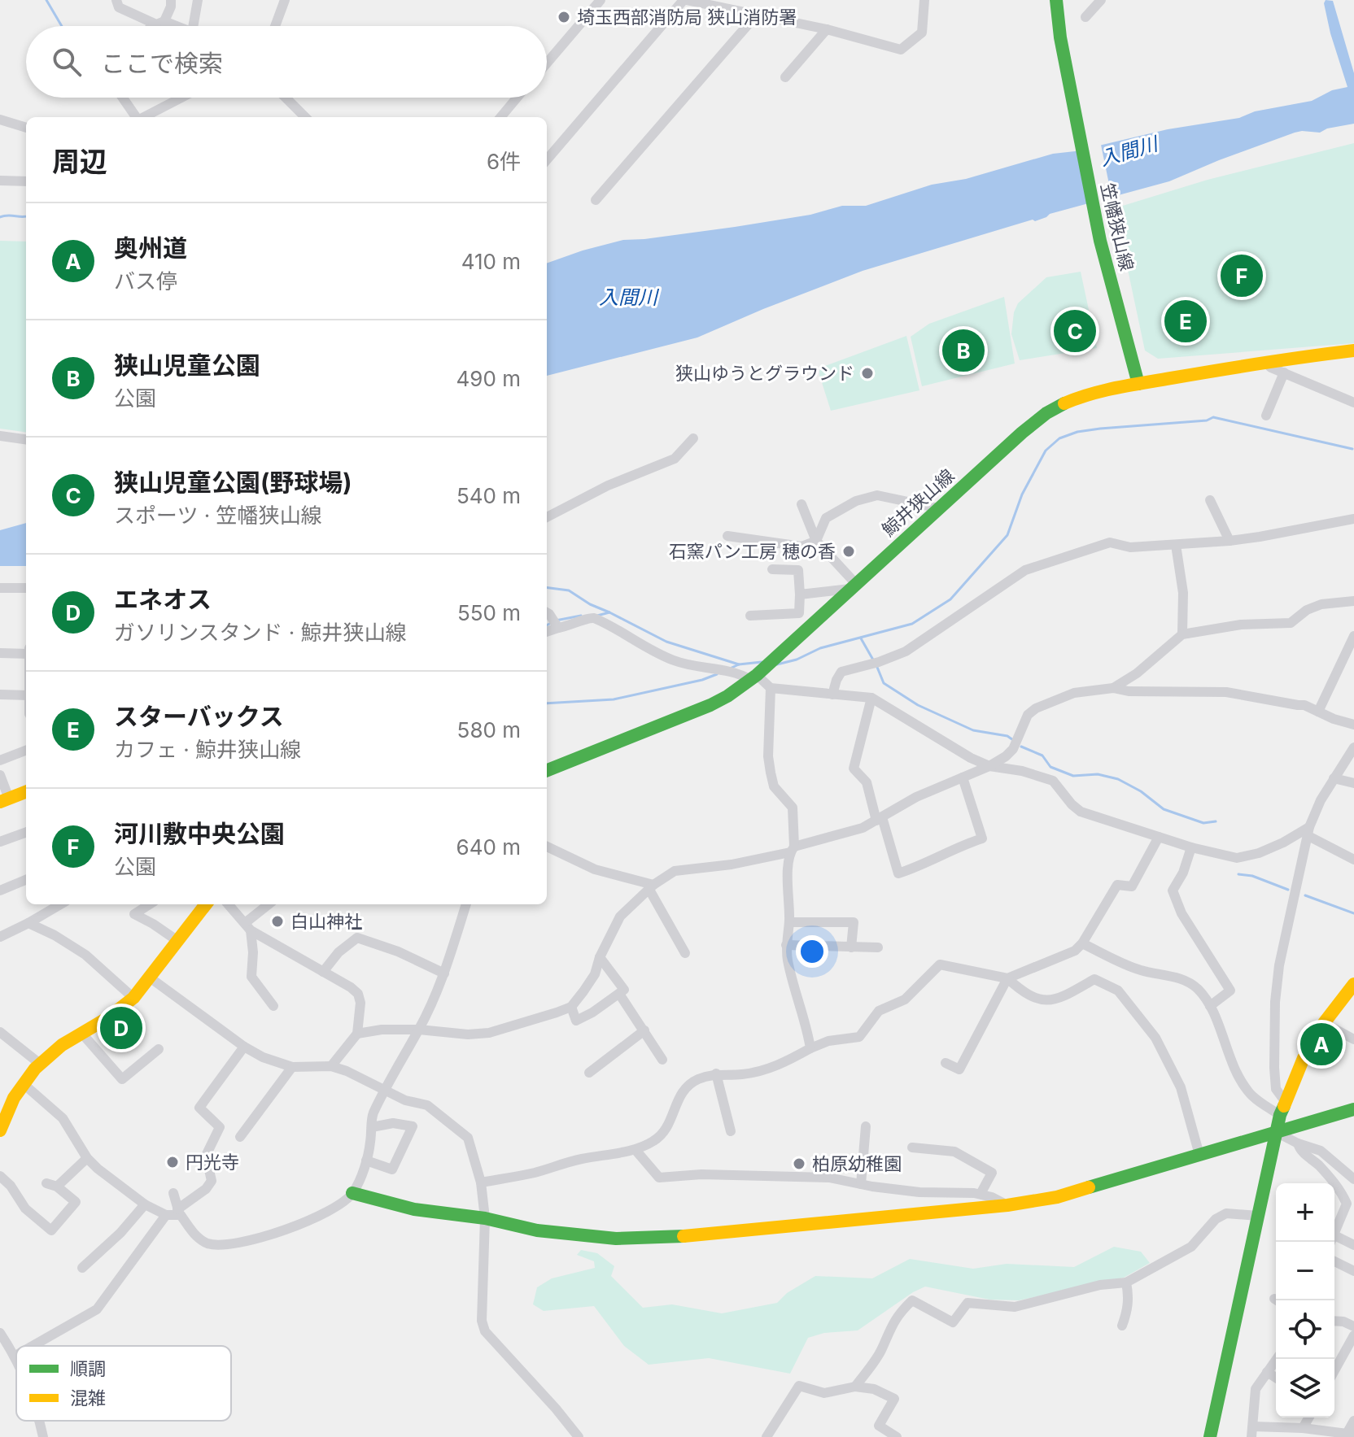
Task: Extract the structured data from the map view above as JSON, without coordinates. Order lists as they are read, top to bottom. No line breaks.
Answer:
{"streets":{"main road":["笠幡狭山線","鯨井狭山線"]},"crossings":[["笠幡狭山線","鯨井狭山線"]],"water":["入間川"],"places":["埼玉西部消防局 狭山消防署","狭山ゆうとグラウンド","石窯パン工房 穂の香","白山神社","円光寺","柏原幼稚園"],"legend":["順調","混雑"],"page":{"search":"ここで検索","heading":["周辺","6件"],"list":[{"mark":"A","name":"奥州道","note":"バス停","value":"410 m"},{"mark":"B","name":"狭山児童公園","note":"公園","value":"490 m"},{"mark":"C","name":"狭山児童公園(野球場)","note":"スポーツ · 笠幡狭山線","value":"540 m"},{"mark":"D","name":"エネオス","note":"ガソリンスタンド · 鯨井狭山線","value":"550 m"},{"mark":"E","name":"スターバックス","note":"カフェ · 鯨井狭山線","value":"580 m"},{"mark":"F","name":"河川敷中央公園","note":"公園","value":"640 m"}],"pins":["F","E","C","B","D","A"],"map_buttons":["+","−"]}}
